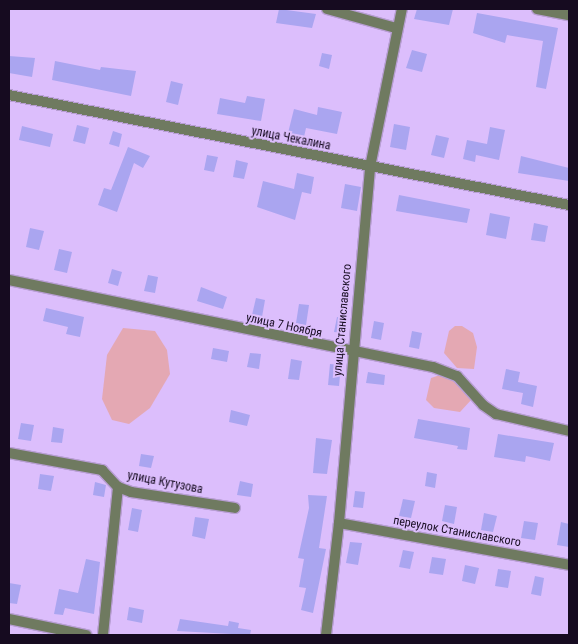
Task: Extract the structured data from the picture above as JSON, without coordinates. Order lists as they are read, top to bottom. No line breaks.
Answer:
{"streets":{"street":["улица Чекалина","улица Станиславского","улица 7 Ноября","улица Кутузова","переулок Станиславского"]},"crossings":[["улица Чекалина","улица Станиславского"],["улица Станиславского","улица 7 Ноября"],["улица Станиславского","переулок Станиславского"]]}
